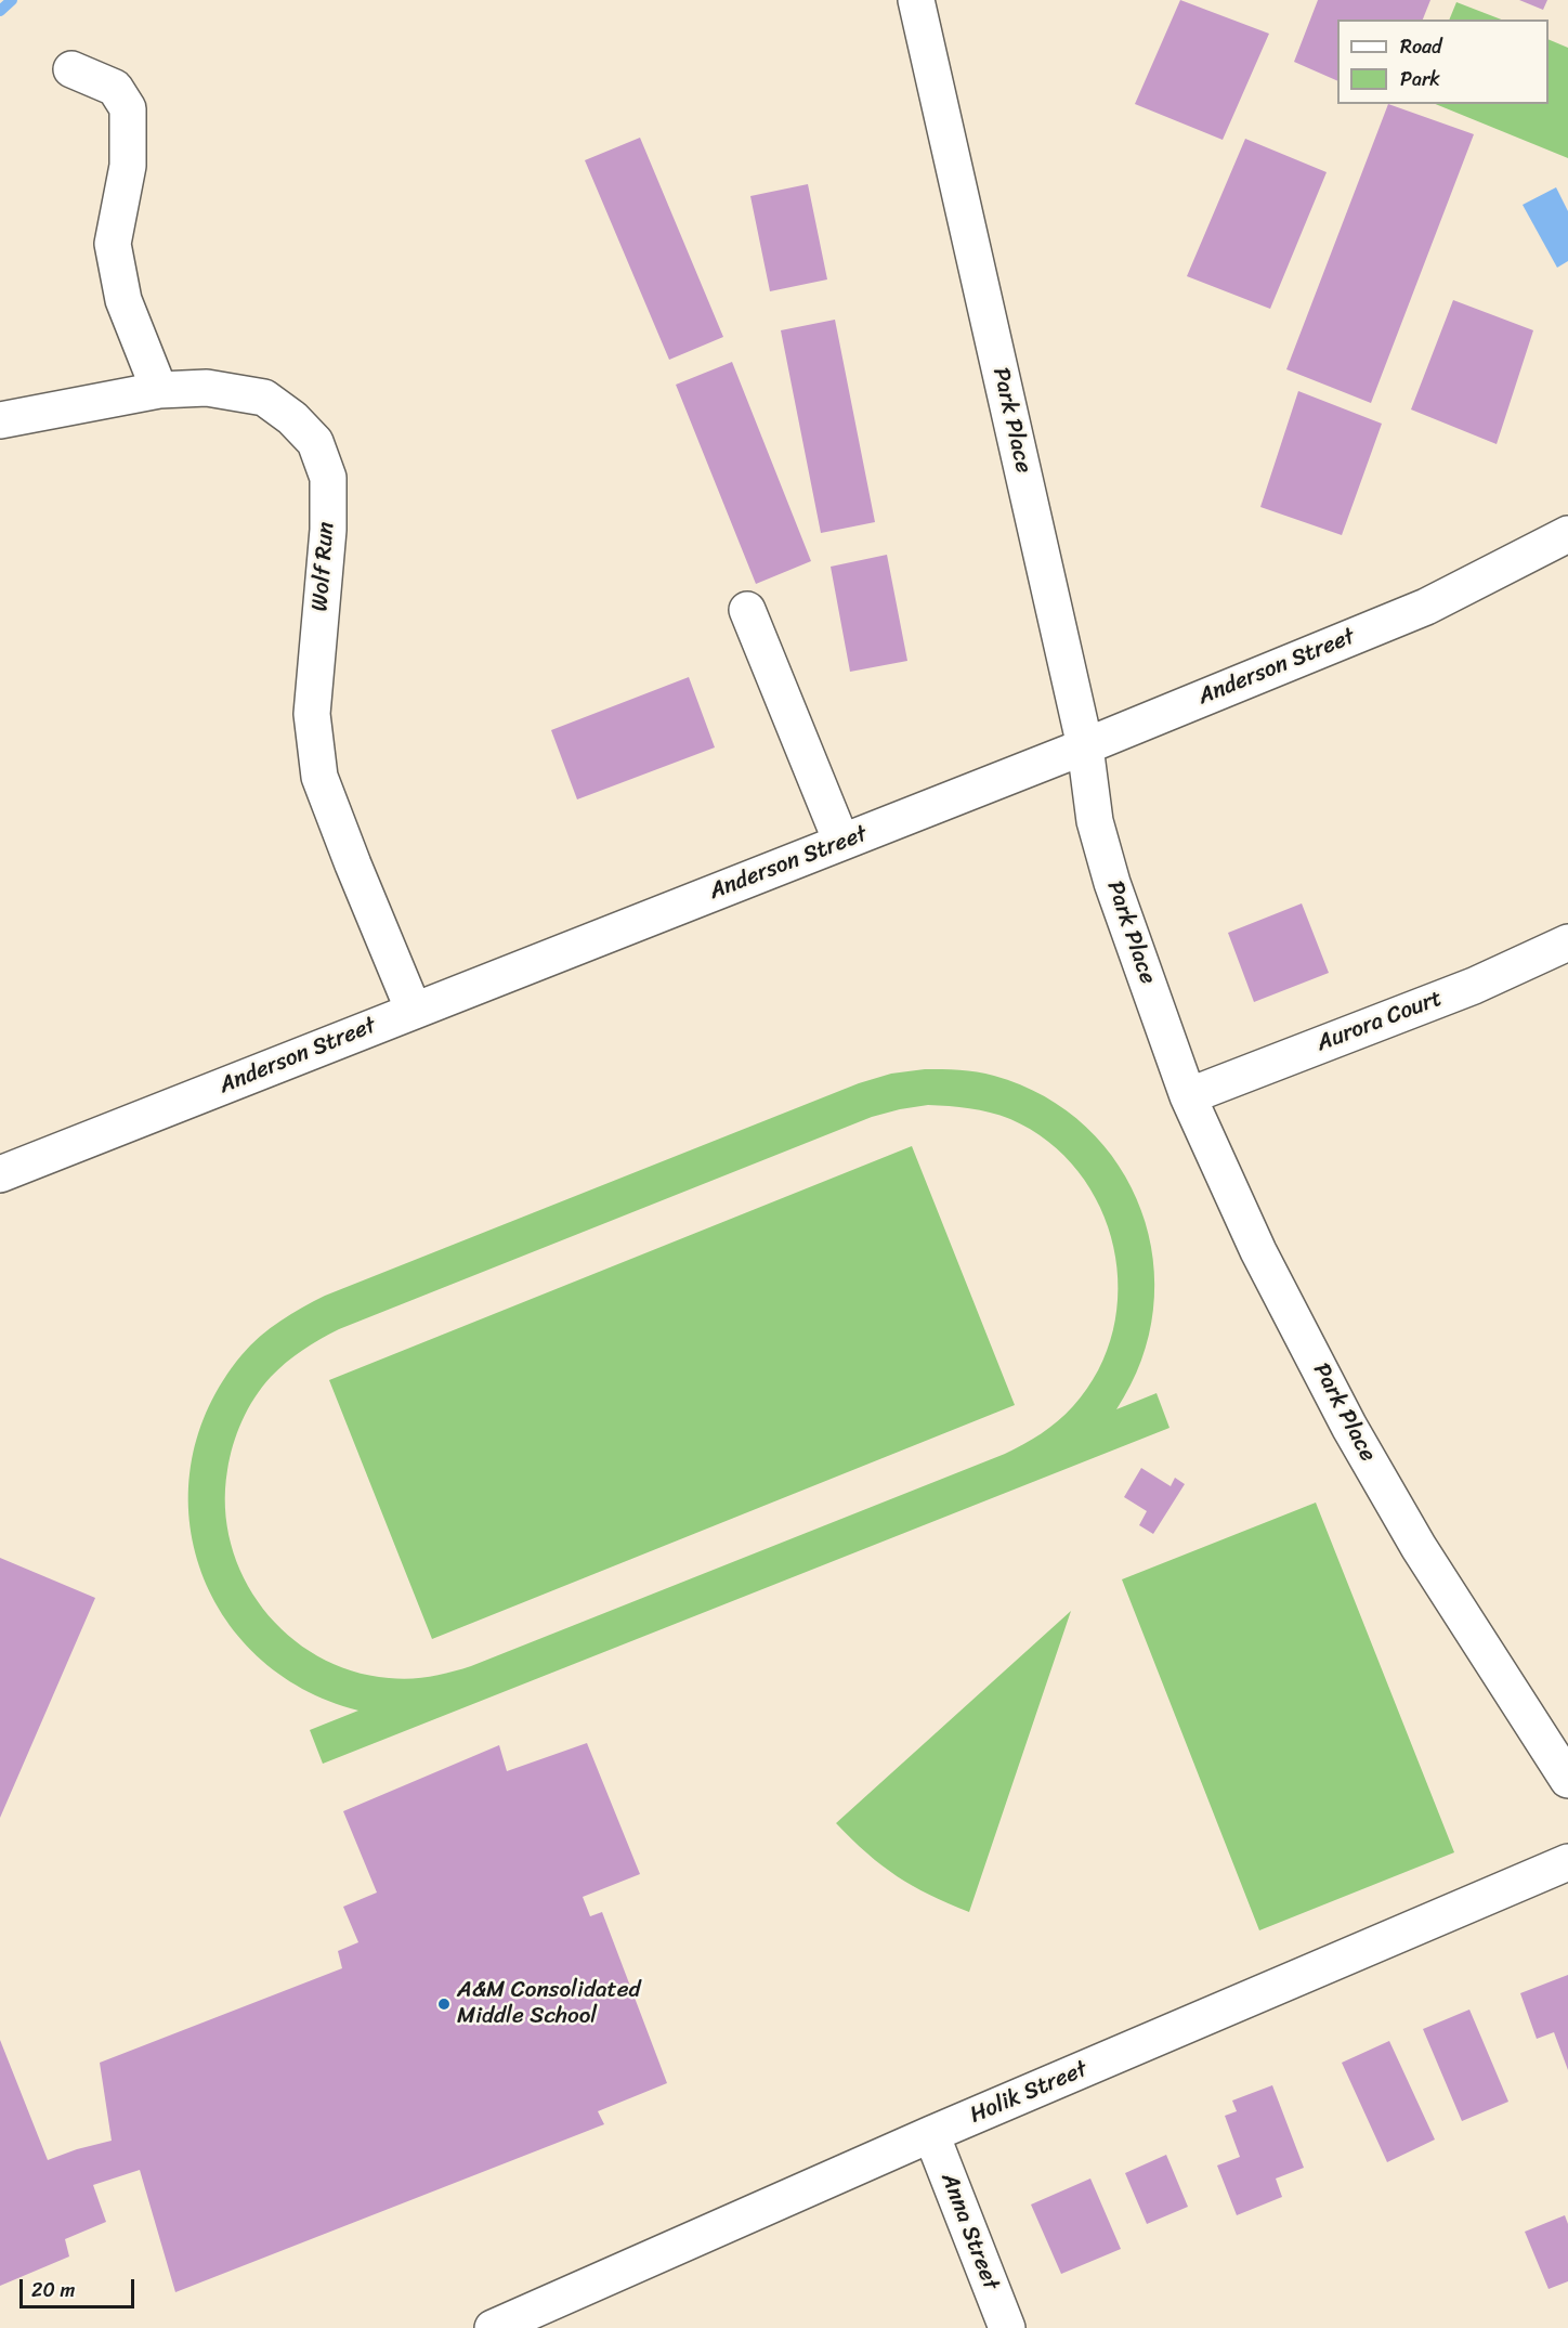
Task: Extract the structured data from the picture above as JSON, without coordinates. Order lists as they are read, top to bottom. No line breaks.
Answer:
{"streets":{"street":["Park Place","Wolf Run","Anderson Street","Aurora Court","Holik Street","Anna Street"]},"crossings":[["Park Place","Anderson Street"],["Park Place","Aurora Court"],["Wolf Run","Anderson Street"],["Holik Street","Anna Street"]],"places":["A&M Consolidated Middle School"],"legend":["Road","Park"],"scale_bar":"20 m"}
